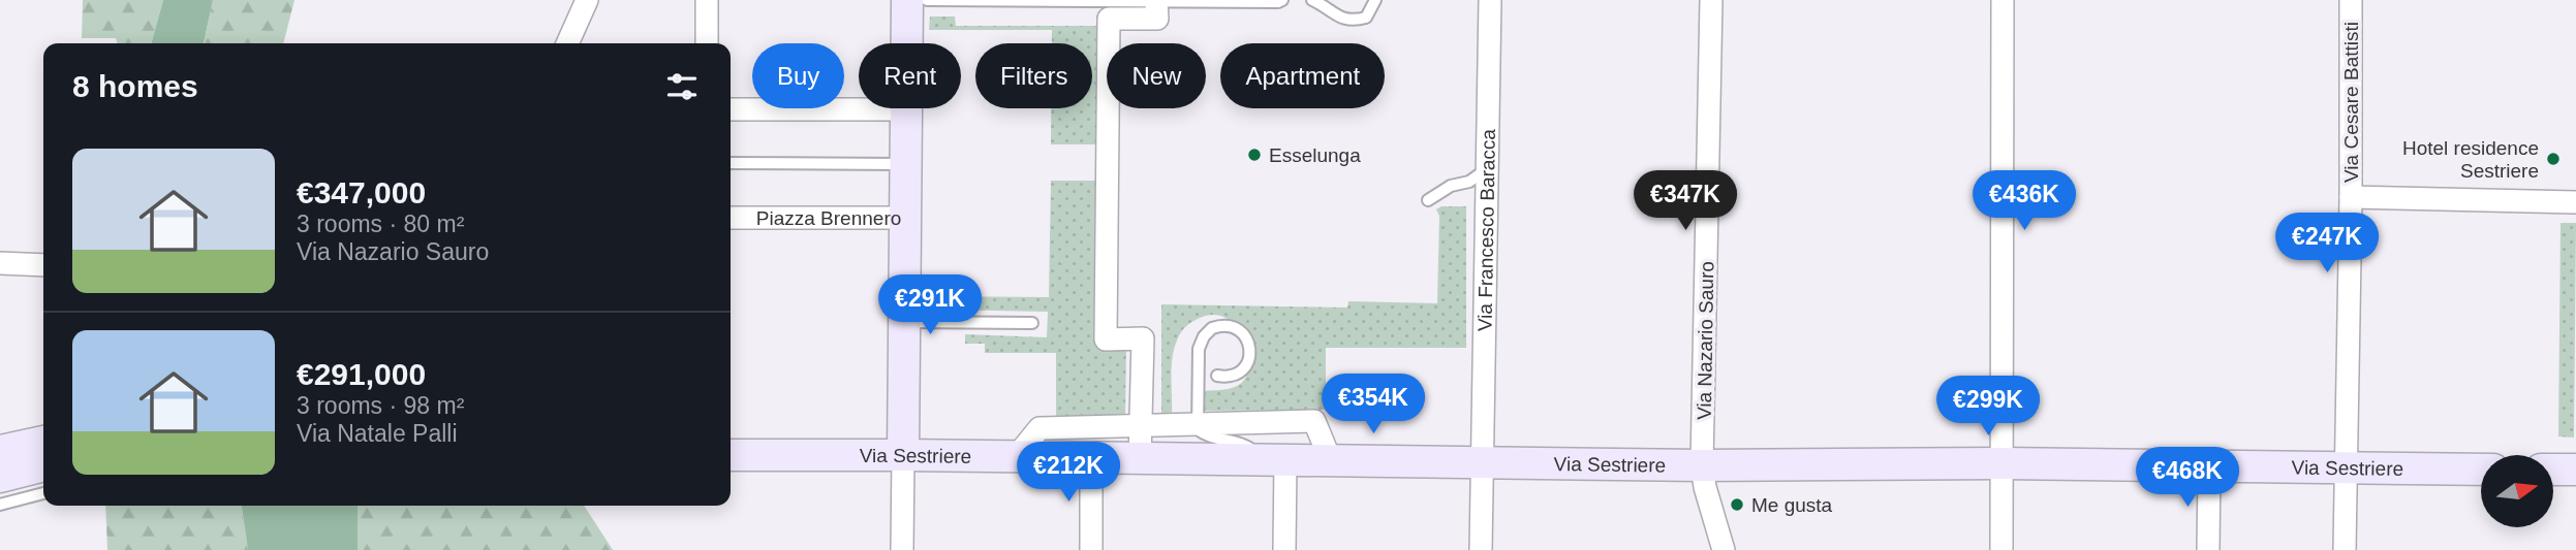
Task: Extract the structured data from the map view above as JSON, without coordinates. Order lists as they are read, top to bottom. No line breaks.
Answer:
{"streets":{"main road":["Piazza Brennero","Via Sestriere"],"street":["Via Cesare Battisti","Via Francesco Baracca","Via Nazario Sauro"]},"crossings":[["Via Cesare Battisti","Via Sestriere"],["Via Francesco Baracca","Via Sestriere"],["Via Nazario Sauro","Via Sestriere"]],"places":["Esselunga","Hotel residence Sestriere","Me gusta"],"north":"right","page":{"chip":["Buy","Rent","Filters","New","Apartment"],"heading":"8 homes","list":[{"name":"€347,000","note":"3 rooms · 80 m² · Via Nazario Sauro"},{"name":"€291,000","note":"3 rooms · 98 m² · Via Natale Palli"}],"price":["€347K","€436K","€247K","€291K","€354K","€299K","€212K","€468K"]}}
